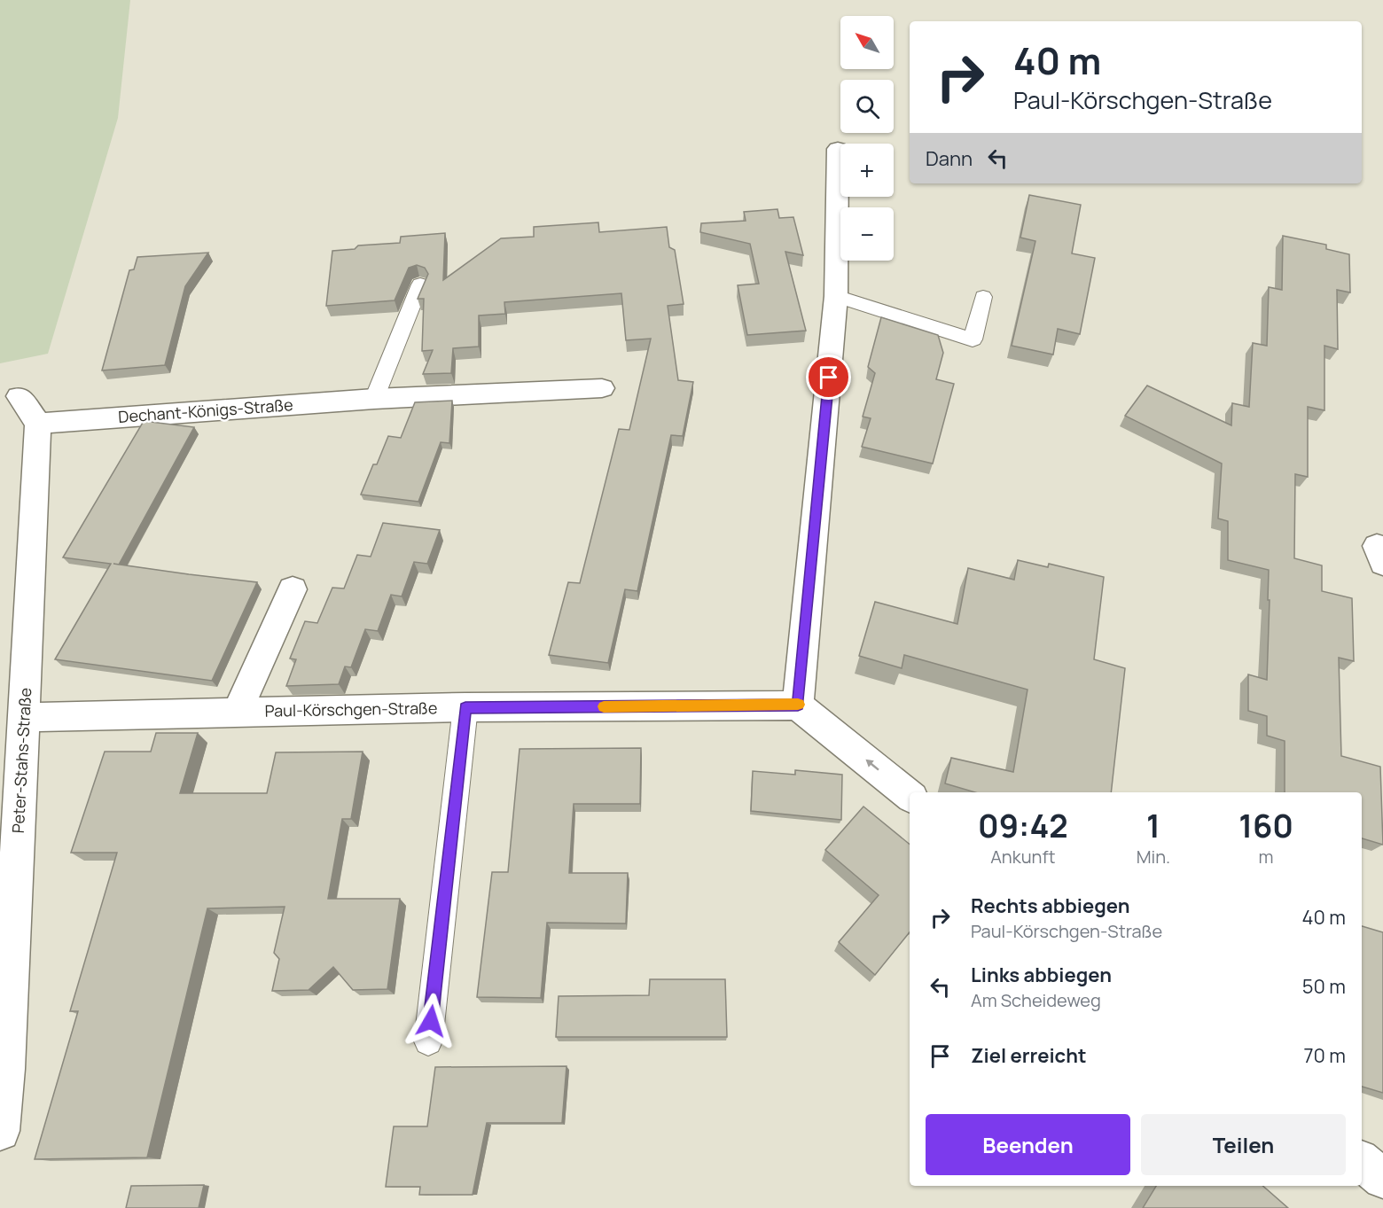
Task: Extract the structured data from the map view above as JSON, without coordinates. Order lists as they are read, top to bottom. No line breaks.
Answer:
{"streets":{"street":["Dechant-Königs-Straße","Paul-Körschgen-Straße","Peter-Stahs-Straße"]},"crossings":[["Dechant-Königs-Straße","Peter-Stahs-Straße"],["Paul-Körschgen-Straße","Peter-Stahs-Straße"]],"north":"top left","page":{"map_buttons":["+","−"],"turn":["40 m","Paul-Körschgen-Straße"],"then":"Dann","eta":["09:42","Ankunft","1","Min.","160","m"],"list":[{"name":"Rechts abbiegen","note":"Paul-Körschgen-Straße","value":"40 m"},{"name":"Links abbiegen","note":"Am Scheideweg","value":"50 m"},{"name":"Ziel erreicht","value":"70 m"}],"buttons":["Beenden","Teilen"]}}
